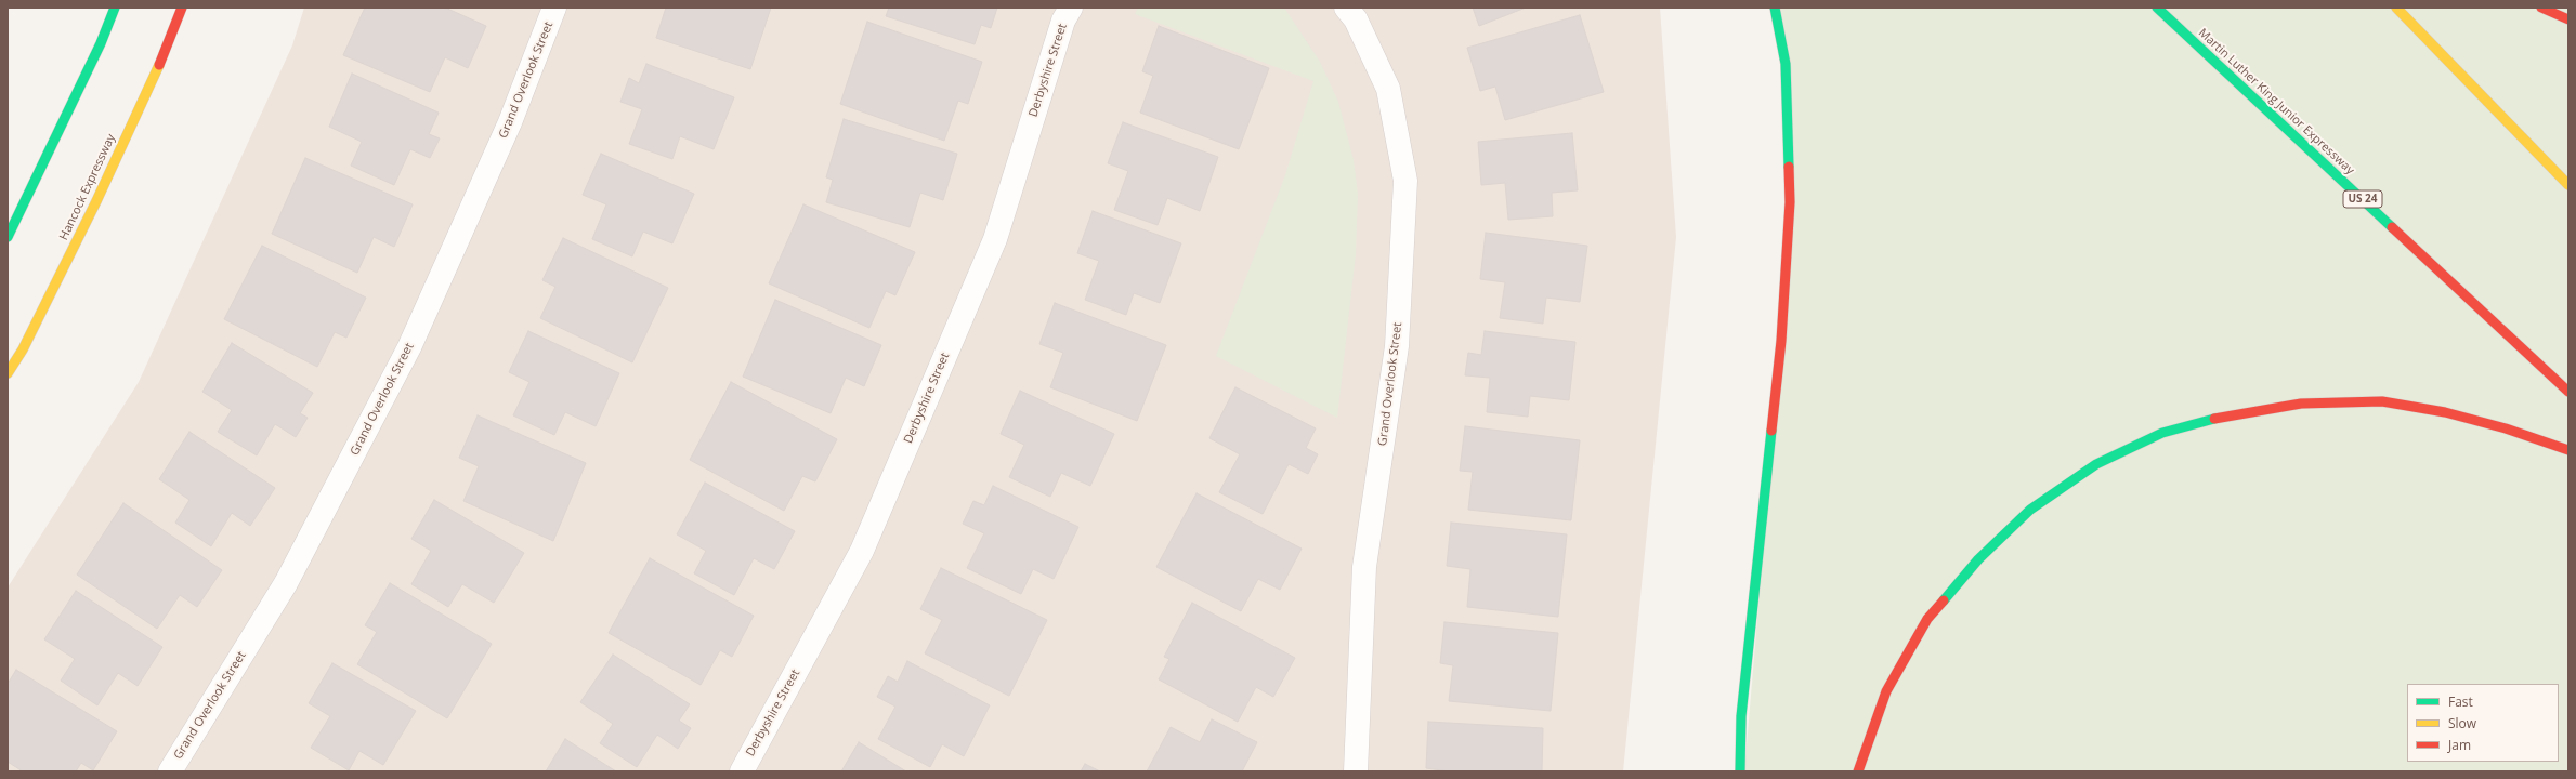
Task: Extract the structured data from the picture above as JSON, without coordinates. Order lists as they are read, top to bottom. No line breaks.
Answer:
{"streets":{"main road":["Martin Luther King Junior Expressway","Hancock Expressway","US 24"],"street":["Derbyshire Street","Grand Overlook Street"]},"legend":["Fast","Slow","Jam"]}
